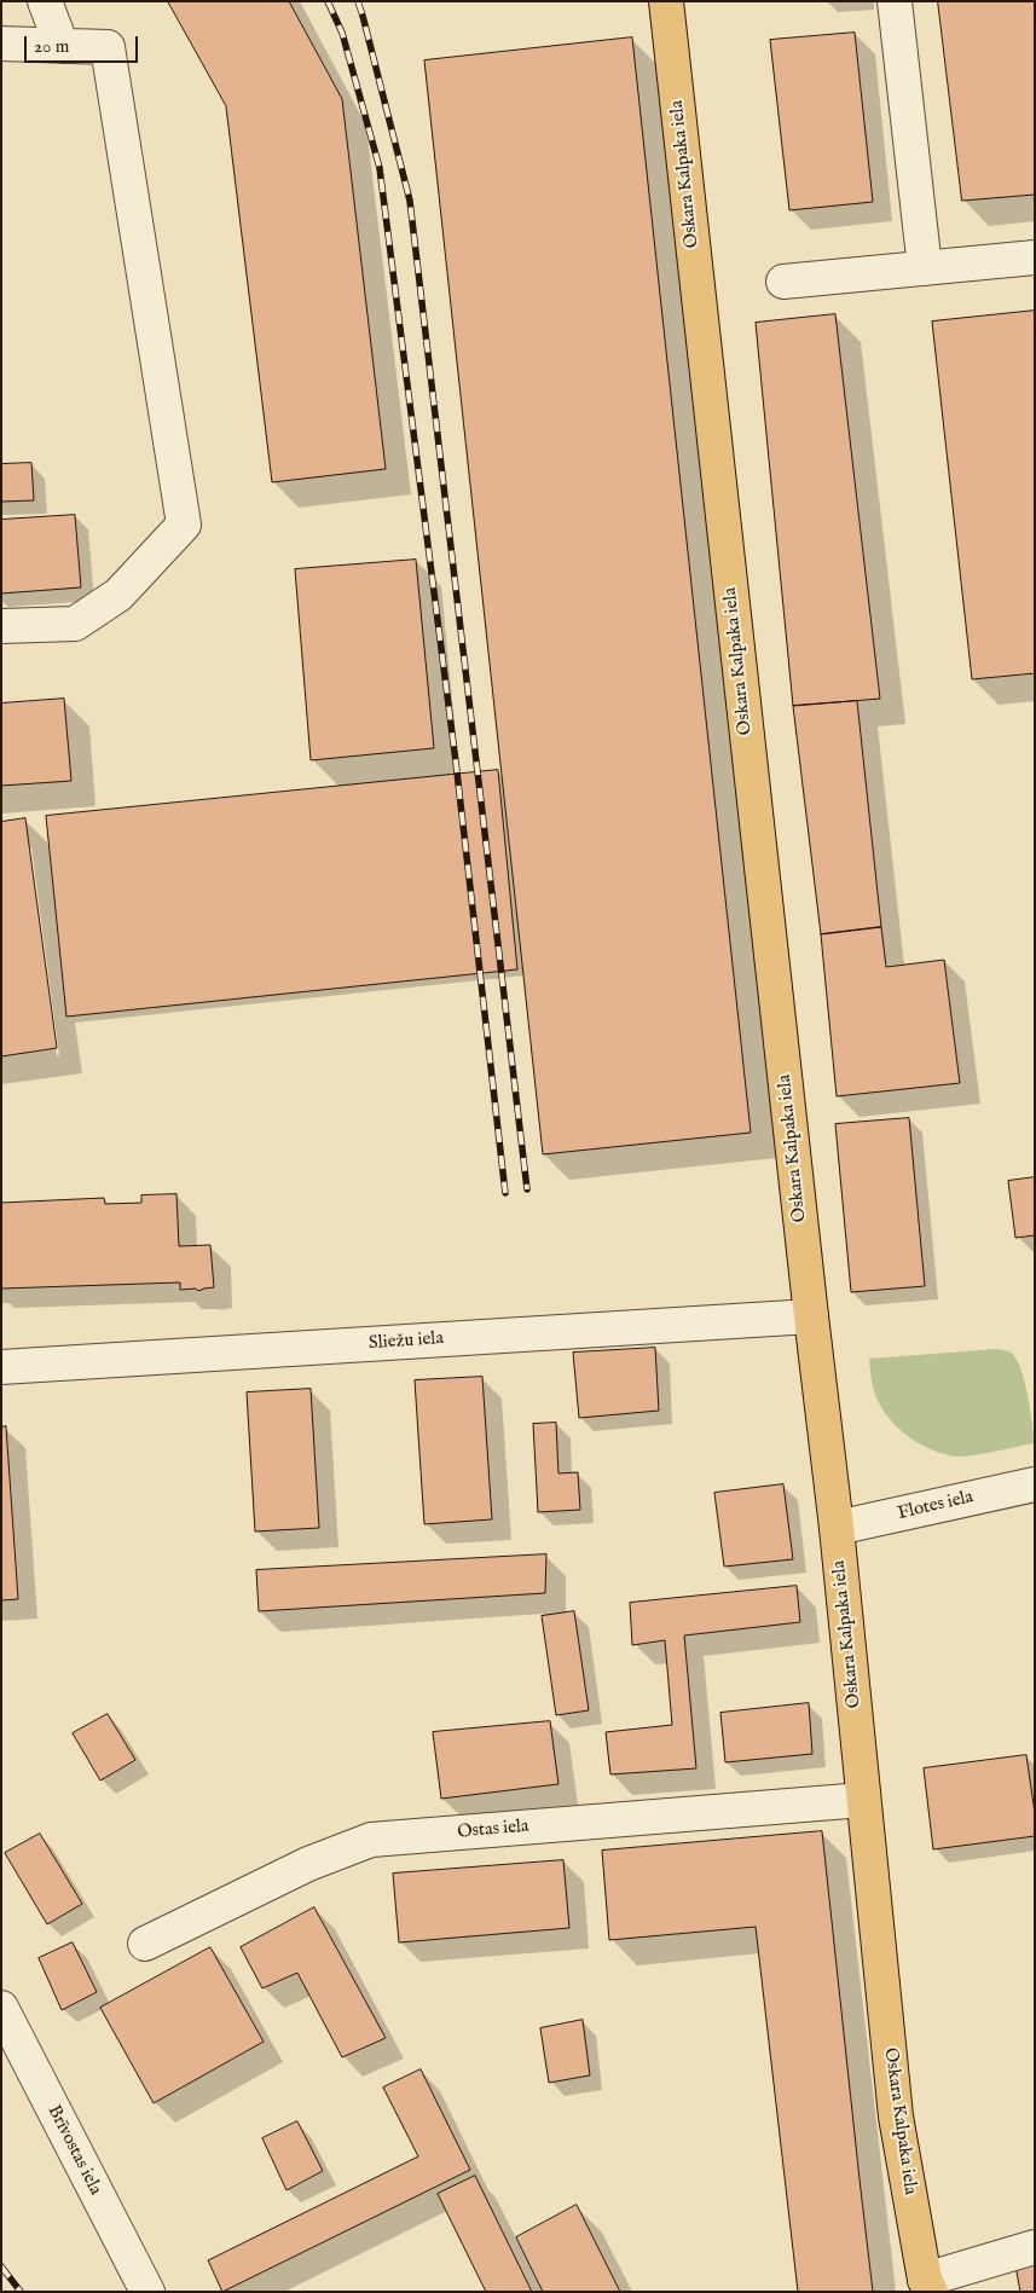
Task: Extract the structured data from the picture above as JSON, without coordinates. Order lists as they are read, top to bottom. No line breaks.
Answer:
{"streets":{"main road":["Oskara Kalpaka iela"],"street":["Sliežu iela","Flotes iela","Ostas iela","Brīvostas iela"]},"crossings":[["Oskara Kalpaka iela","Sliežu iela"],["Oskara Kalpaka iela","Flotes iela"],["Oskara Kalpaka iela","Ostas iela"]],"scale_bar":"20 m"}
